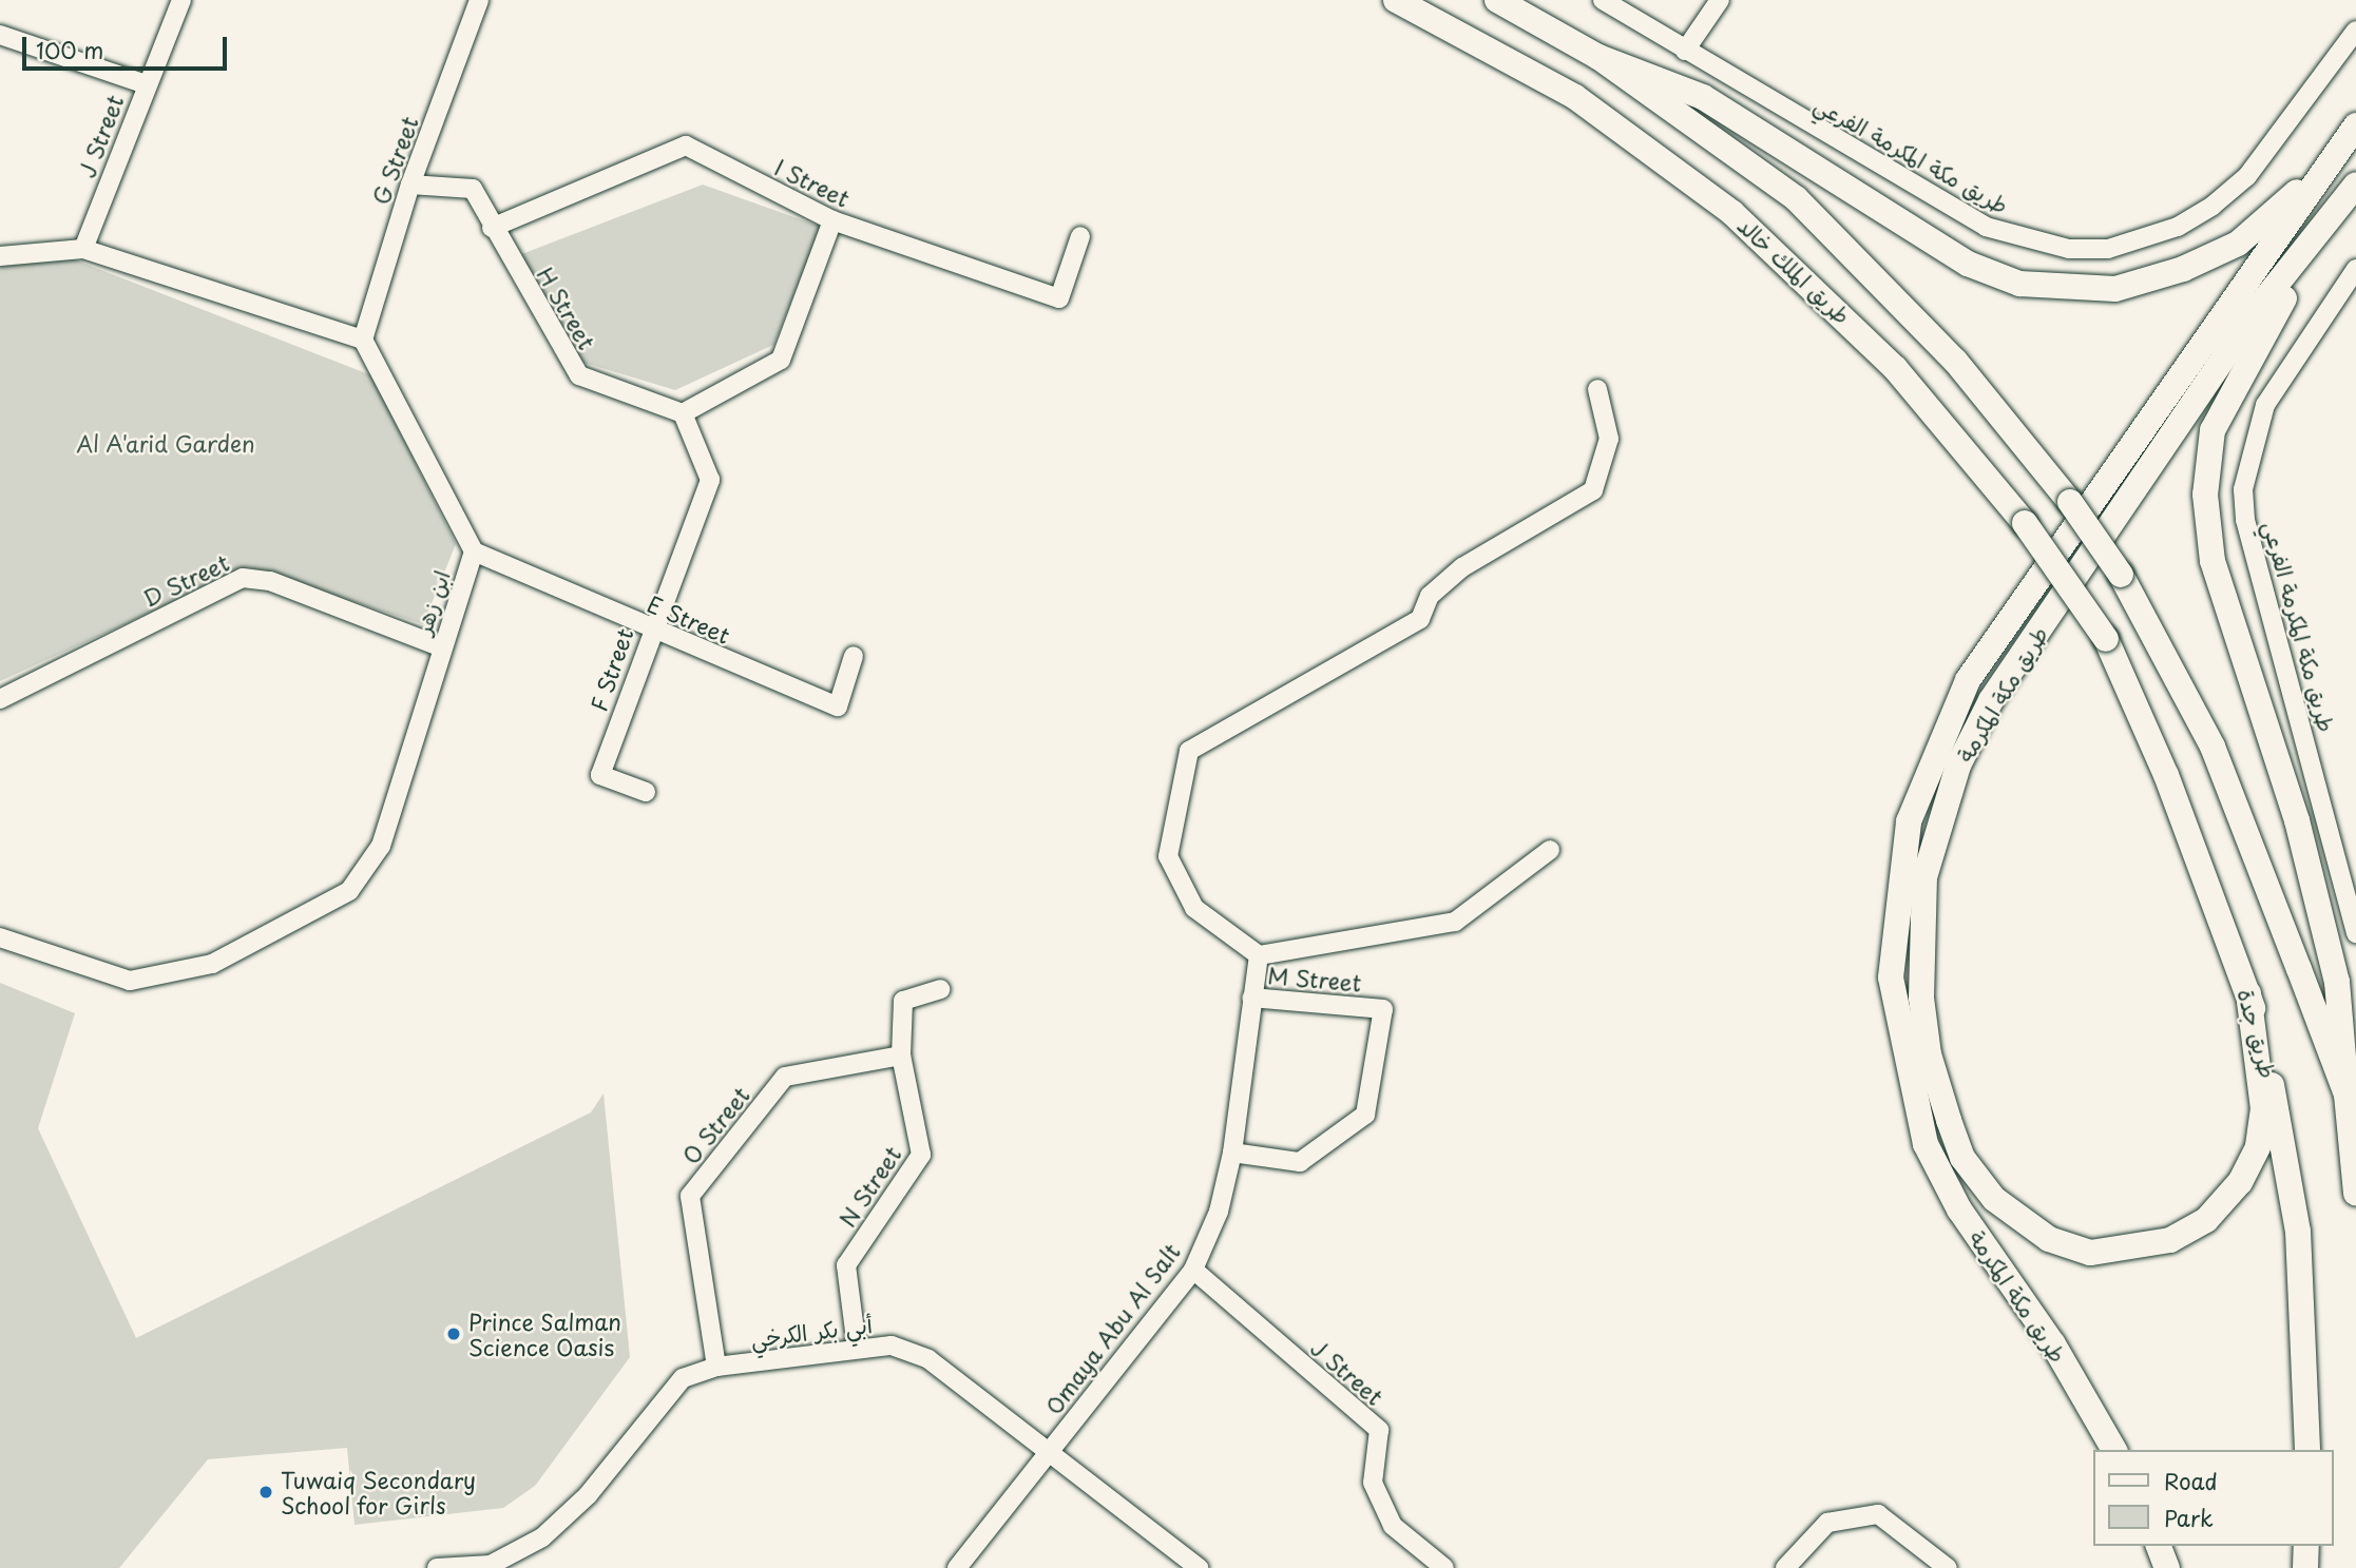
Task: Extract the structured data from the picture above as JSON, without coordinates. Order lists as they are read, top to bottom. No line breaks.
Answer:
{"streets":{"highway":["طريق الملك خالد","طريق مكة المكرمة","طريق جدة"],"street":["J Street","طريق مكة المكرمة الفرعي","G Street","I Street","H Street","D Street","ابن زهر","E Street","F Street","M Street","O Street","N Street","Omaya Abu Al Salt","أبي بكر الكرخي"]},"crossings":[["J Street","Omaya Abu Al Salt"],["G Street","H Street"],["G Street","ابن زهر"],["I Street","H Street"],["طريق الملك خالد","طريق جدة"],["H Street","F Street"],["D Street","ابن زهر"],["ابن زهر","E Street"],["E Street","F Street"],["طريق مكة المكرمة","طريق جدة"],["M Street","Omaya Abu Al Salt"],["O Street","N Street"],["O Street","أبي بكر الكرخي"],["N Street","أبي بكر الكرخي"],["Omaya Abu Al Salt","أبي بكر الكرخي"]],"parks":["Al A'arid Garden"],"places":["Prince Salman Science Oasis","Tuwaiq Secondary School for Girls"],"legend":["Road","Park"],"scale_bar":"100 m"}
